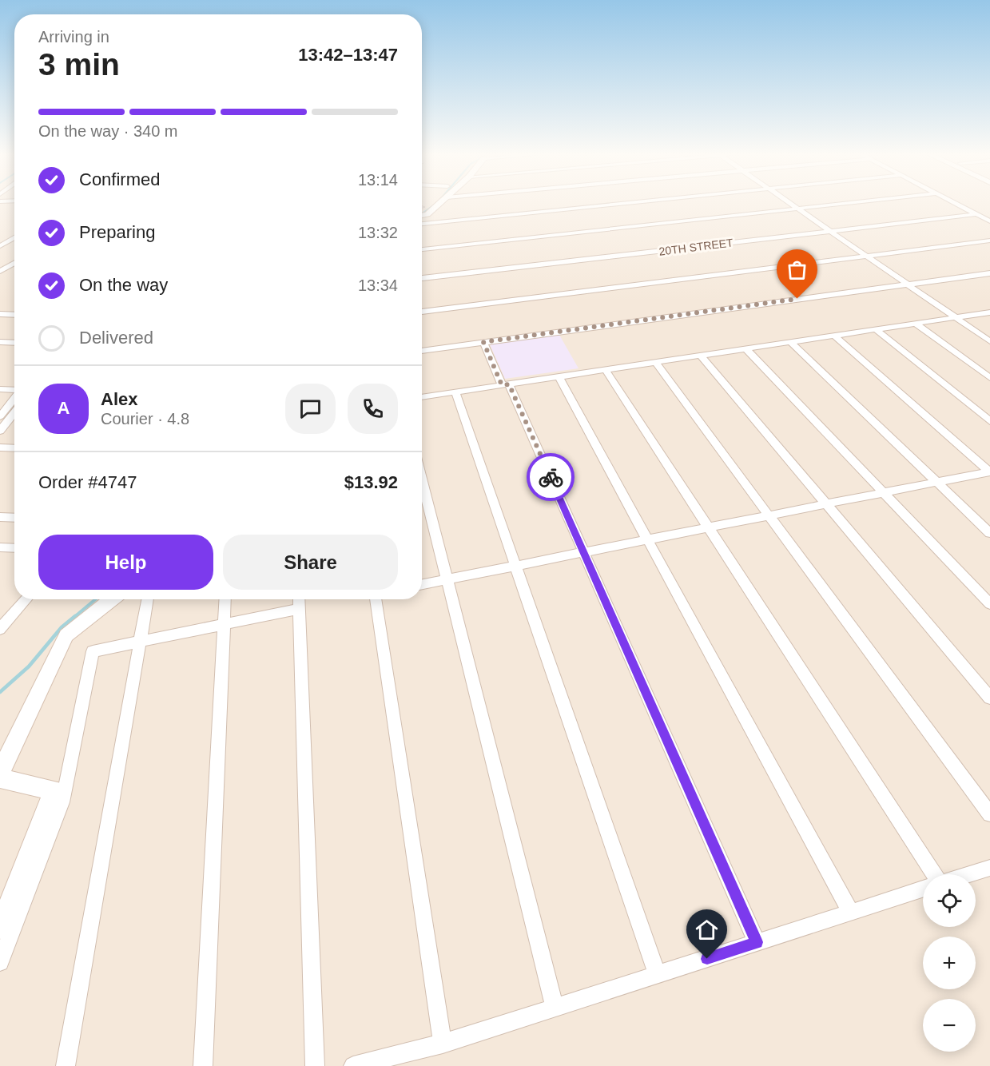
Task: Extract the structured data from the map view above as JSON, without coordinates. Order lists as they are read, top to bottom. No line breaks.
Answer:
{"streets":{"street":["20TH STREET"]},"page":{"heading":["3 min","Arriving in","13:42–13:47"],"panel":["Alex","Courier · 4.8","Order #4747","$13.92"],"bar":"On the way · 340 m","list":[["Confirmed","13:14"],["Preparing","13:32"],["On the way","13:34"],"Delivered"],"round":"A","buttons":["Help","Share"],"map_buttons":["+","−"]}}
